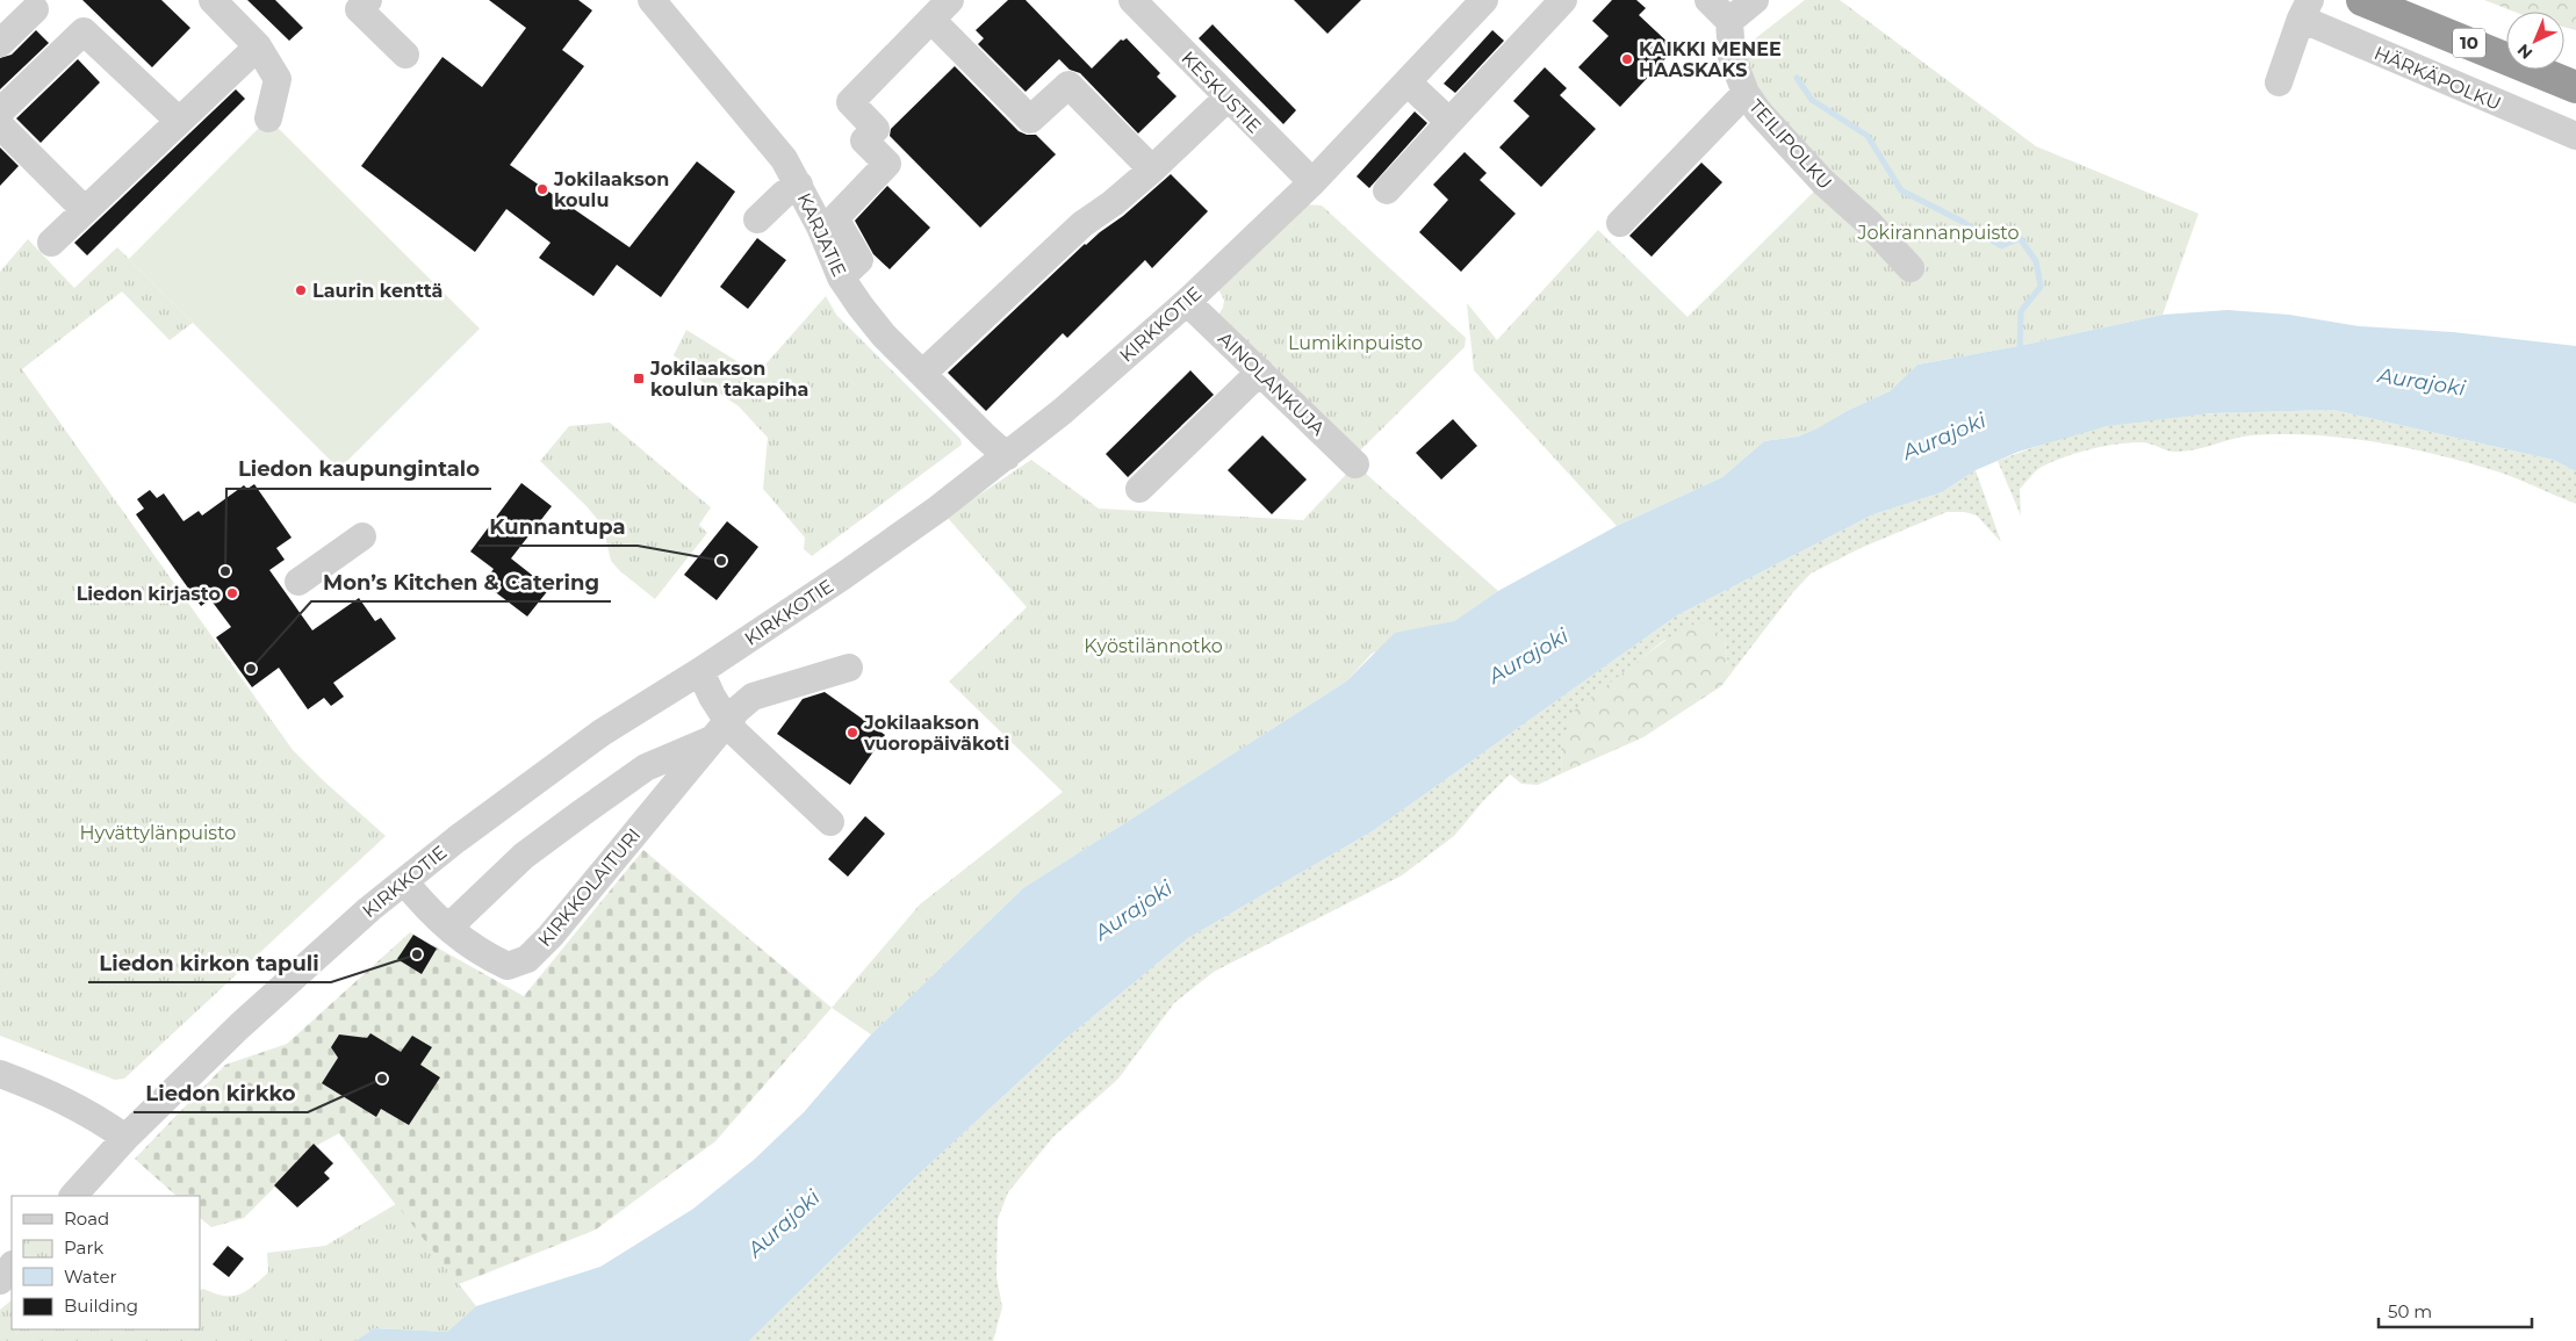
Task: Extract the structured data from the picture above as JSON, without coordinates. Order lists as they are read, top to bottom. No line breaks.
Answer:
{"streets":{"highway":["10"],"street":["HÄRKÄPOLKU","KESKUSTIE","TEILIPOLKU","KARJATIE","KIRKKOTIE","AINOLANKUJA","KIRKKOLAITURI"]},"crossings":[["KESKUSTIE","KIRKKOTIE"],["KARJATIE","KIRKKOTIE"],["KIRKKOTIE","AINOLANKUJA"],["KIRKKOTIE","KIRKKOLAITURI"]],"water":["Aurajoki"],"parks":["Jokirannanpuisto","Lumikinpuisto","Kyöstilännotko","Hyvättylänpuisto"],"places":{"other":["KAIKKI MENEE HAASKAKS","Jokilaakson koulu","Laurin kenttä","Kunnantupa","Liedon kaupungintalo","Liedon kirjasto","Mon’s Kitchen & Catering","Jokilaakson vuoropäiväkoti","Liedon kirkon tapuli","Liedon kirkko"],"transit":["Jokilaakson koulun takapiha"]},"legend":["Road","Park","Water","Building"],"scale_bar":"50 m","north":"bottom left"}
